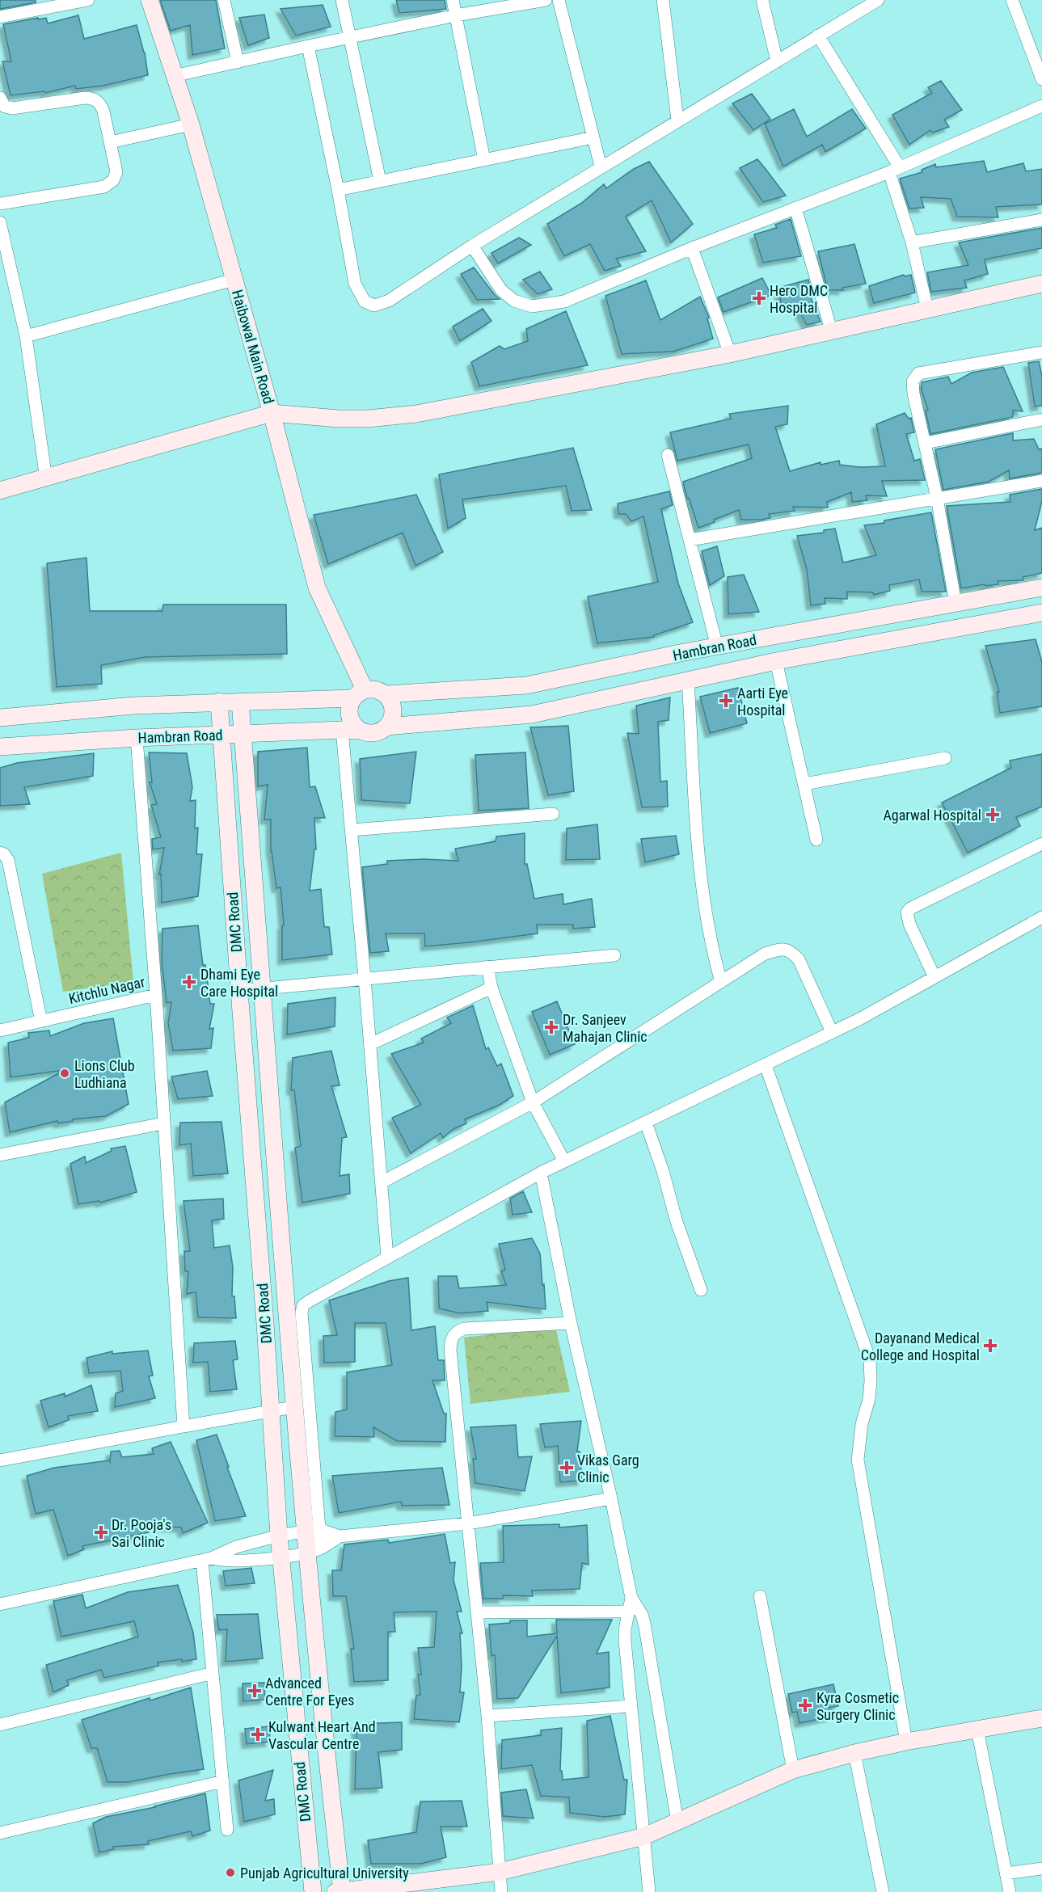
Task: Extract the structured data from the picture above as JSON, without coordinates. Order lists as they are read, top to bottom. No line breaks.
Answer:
{"streets":{"street":["Haibowal Main Road","Hambran Road","DMC Road","Kitchlu Nagar"]},"crossings":[["Haibowal Main Road","Hambran Road"],["Hambran Road","DMC Road"],["Hambran Road","Kitchlu Nagar"]],"places":{"health":["Hero DMC Hospital","Aarti Eye Hospital","Agarwal Hospital","Dhami Eye Care Hospital","Dr. Sanjeev Mahajan Clinic","Dayanand Medical College and Hospital","Vikas Garg Clinic","Dr. Pooja's Sai Clinic","Advanced Centre For Eyes","Kyra Cosmetic Surgery Clinic","Kulwant Heart And Vascular Centre"],"other":["Lions Club Ludhiana","Punjab Agricultural University"]}}
